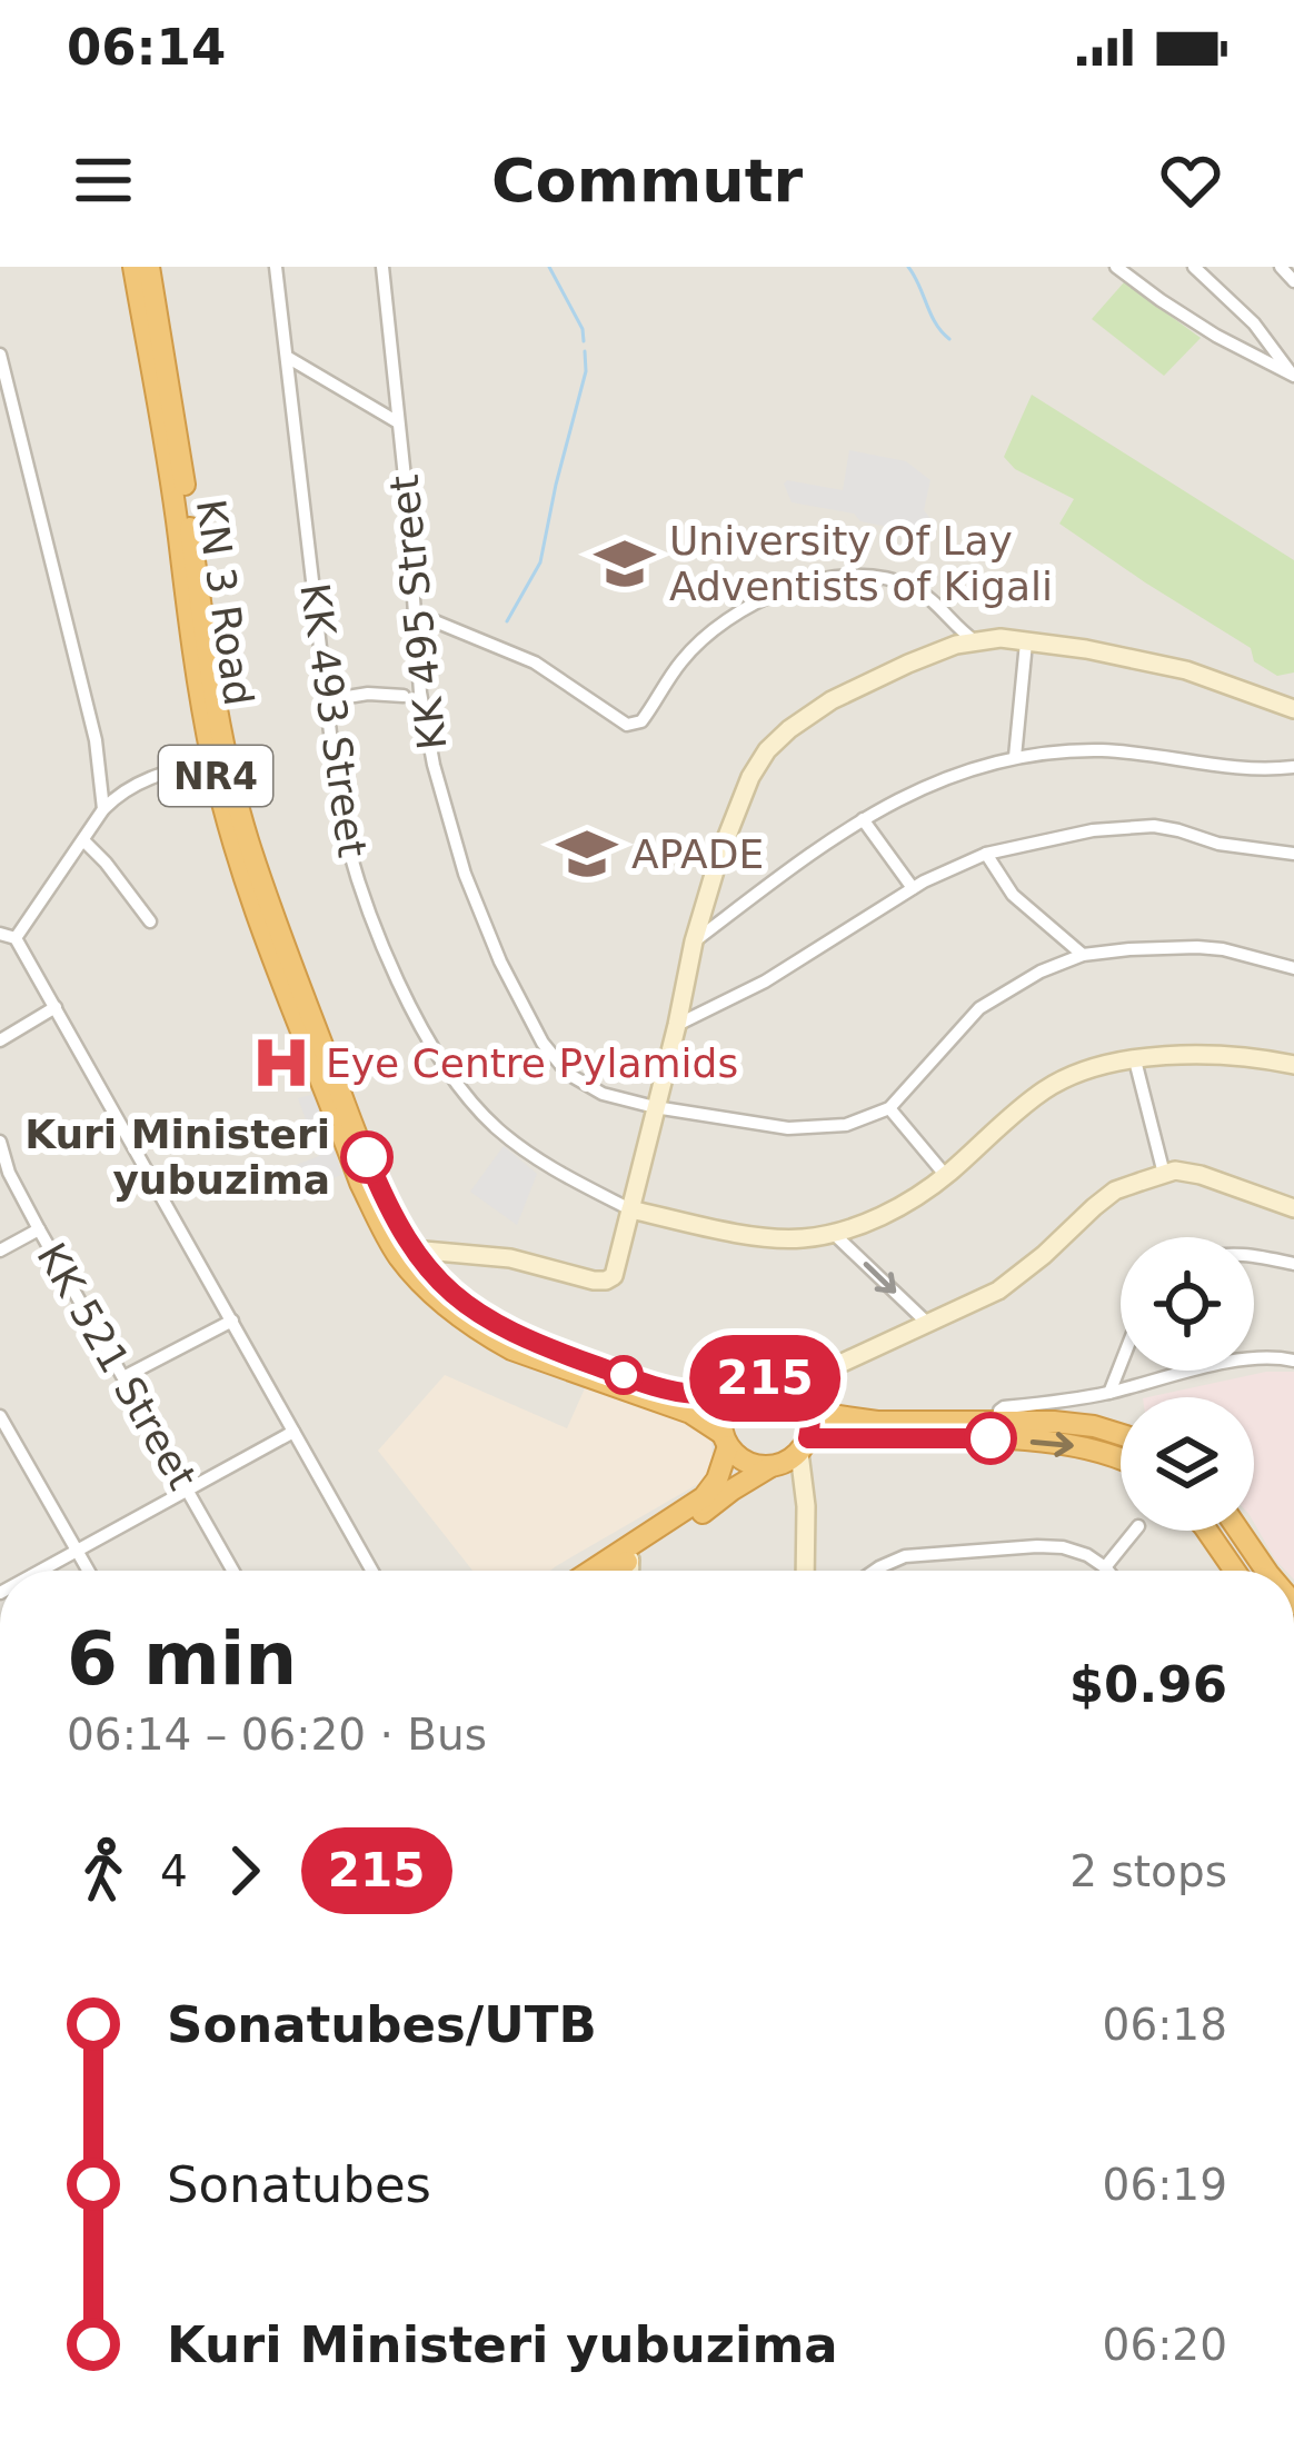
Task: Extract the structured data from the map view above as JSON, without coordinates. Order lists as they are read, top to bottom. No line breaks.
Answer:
{"streets":{"highway":["KN 3 Road","NR4"],"street":["KK 495 Street","KK 493 Street","KK 521 Street"]},"places":{"school or university":["University Of Lay Adventists of Kigali","APADE"],"hospital":["Eye Centre Pylamids"],"other":["Kuri Ministeri yubuzima"]},"lines":["bus line 215"],"page":{"status":"06:14","header":"Commutr","on_map":"215","heading":["6 min","06:14 – 06:20 · Bus","$0.96"],"legs":["4","215","2 stops"],"list":[{"name":"Sonatubes/UTB","value":"06:18"},{"name":"Sonatubes","value":"06:19"},{"name":"Kuri Ministeri yubuzima","value":"06:20"}]}}
